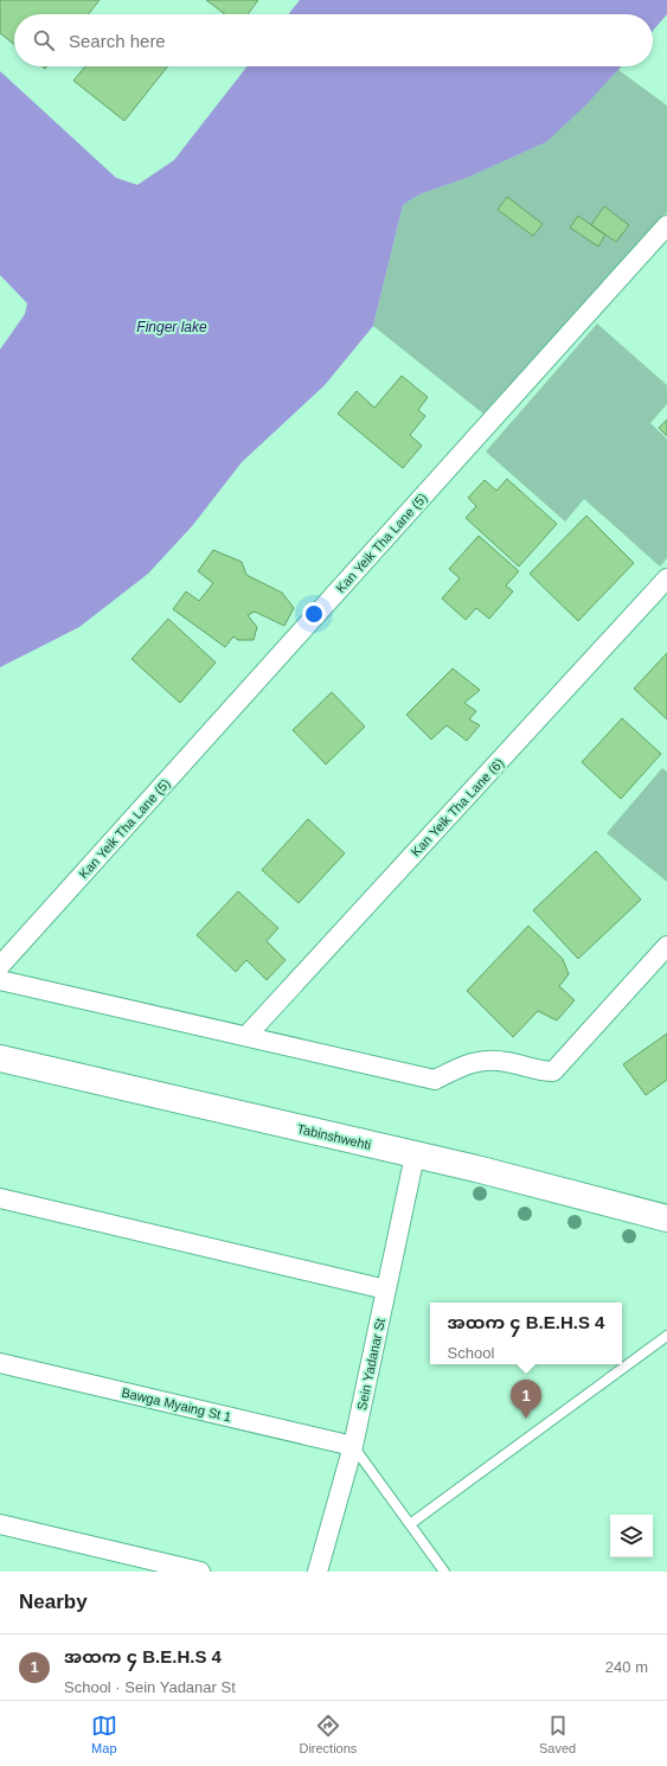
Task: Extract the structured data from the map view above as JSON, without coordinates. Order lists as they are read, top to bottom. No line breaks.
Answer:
{"streets":{"main road":["Tabinshwehti"],"street":["Kan Yeik Tha Lane (5)","Kan Yeik Tha Lane (6)","Sein Yadanar St","Bawga Myaing St 1"]},"crossings":[["Tabinshwehti","Sein Yadanar St"],["Sein Yadanar St","Bawga Myaing St 1"]],"water":["Finger lake"],"page":{"search":"Search here","popup":["အထက ၄ B.E.H.S 4","School"],"pins":"1","heading":"Nearby","list":[{"mark":"1","name":"အထက ၄ B.E.H.S 4","note":"School · Sein Yadanar St","value":"240 m"}],"nav":["Map","Directions","Saved"]}}
